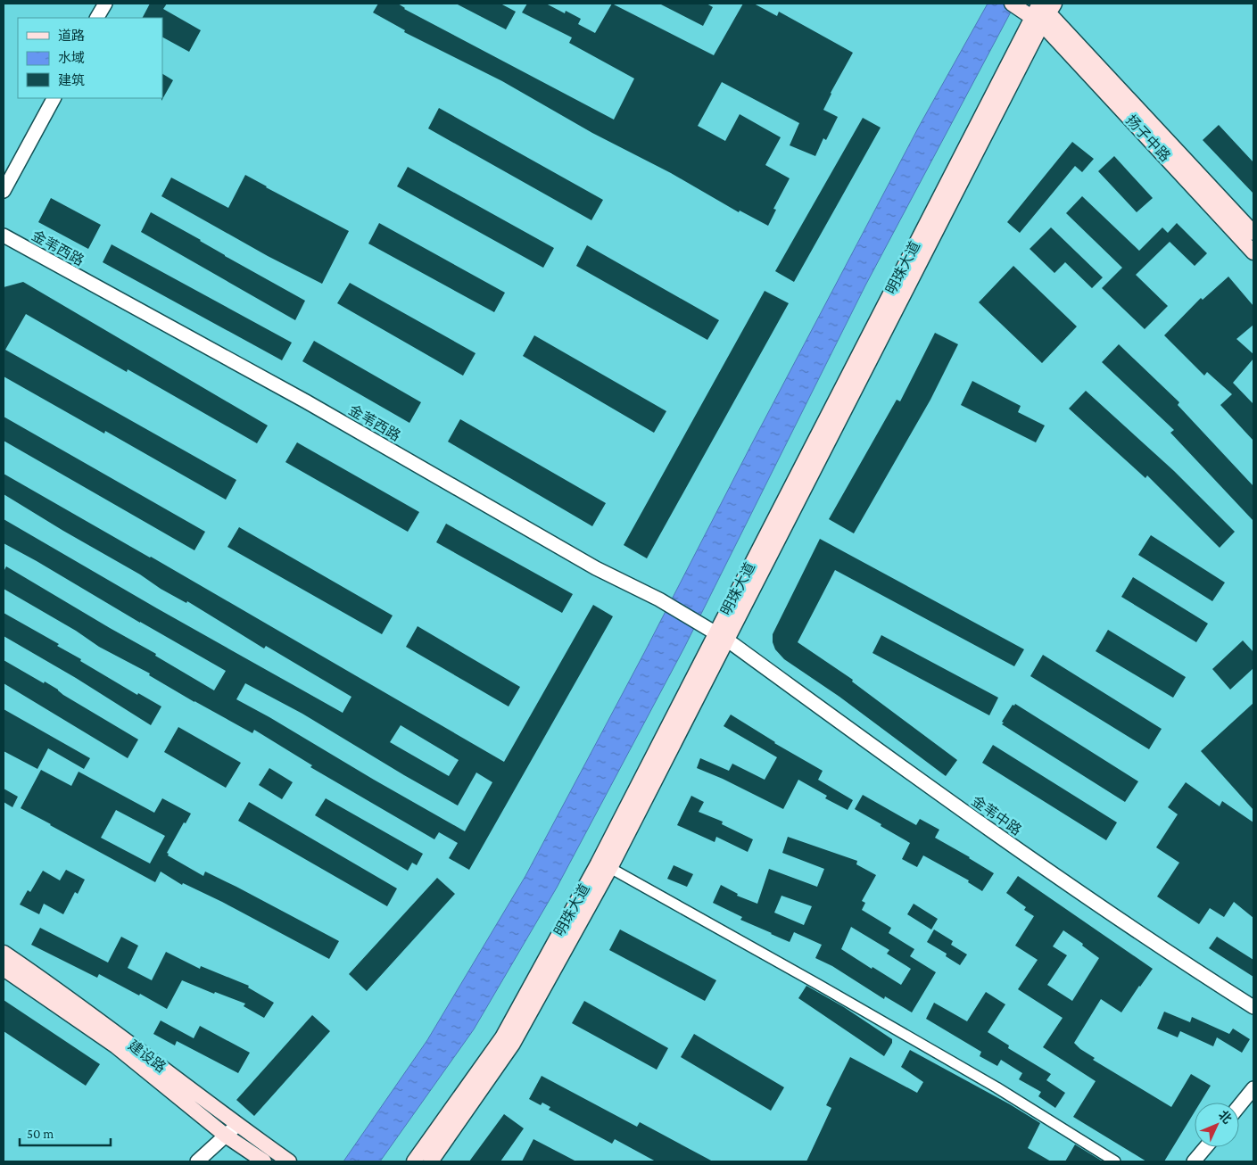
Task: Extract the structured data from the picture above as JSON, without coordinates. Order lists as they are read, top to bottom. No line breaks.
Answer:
{"streets":{"main road":["扬子中路","明珠大道","建设路"],"street":["金苇西路","金苇中路"]},"crossings":[["扬子中路","明珠大道"],["金苇西路","明珠大道"],["金苇西路","金苇中路"],["明珠大道","金苇中路"]],"legend":["道路","水域","建筑"],"scale_bar":"50 m","north":"top right"}
